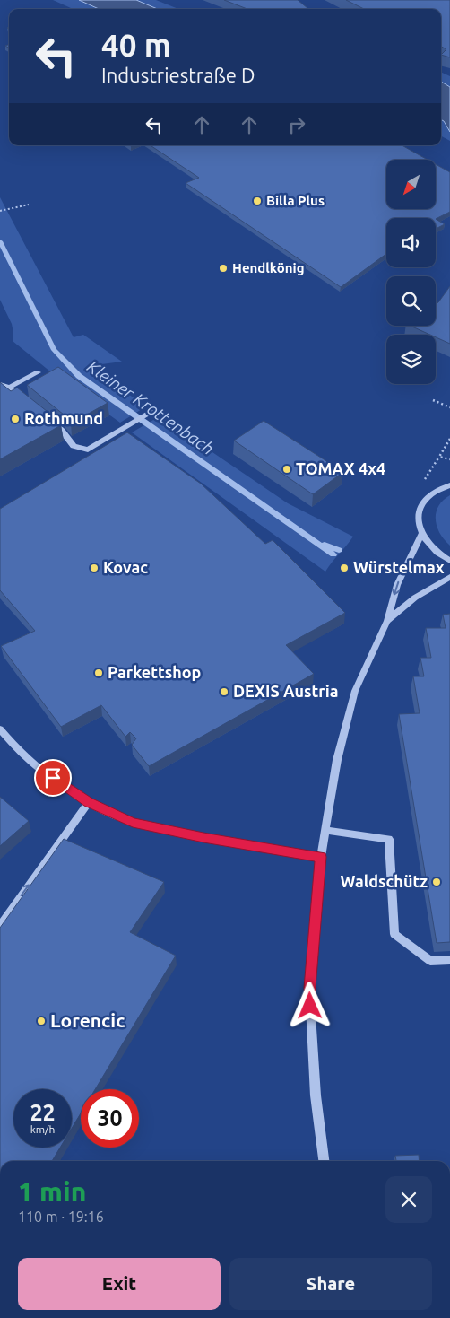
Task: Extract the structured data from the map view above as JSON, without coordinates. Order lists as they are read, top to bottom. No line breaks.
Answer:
{"water":["Kleiner Krottenbach"],"places":["Billa Plus","Hendlkönig","Rothmund","TOMAX 4x4","Kovac","Würstelmax","Parkettshop","DEXIS Austria","Waldschütz","Lorencic"],"north":"bottom left","page":{"turn":["40 m","Industriestraße D"],"speed":"22 km/h","limit":"30","heading":["1 min","110 m · 19:16"],"buttons":["Exit","Share"]}}
